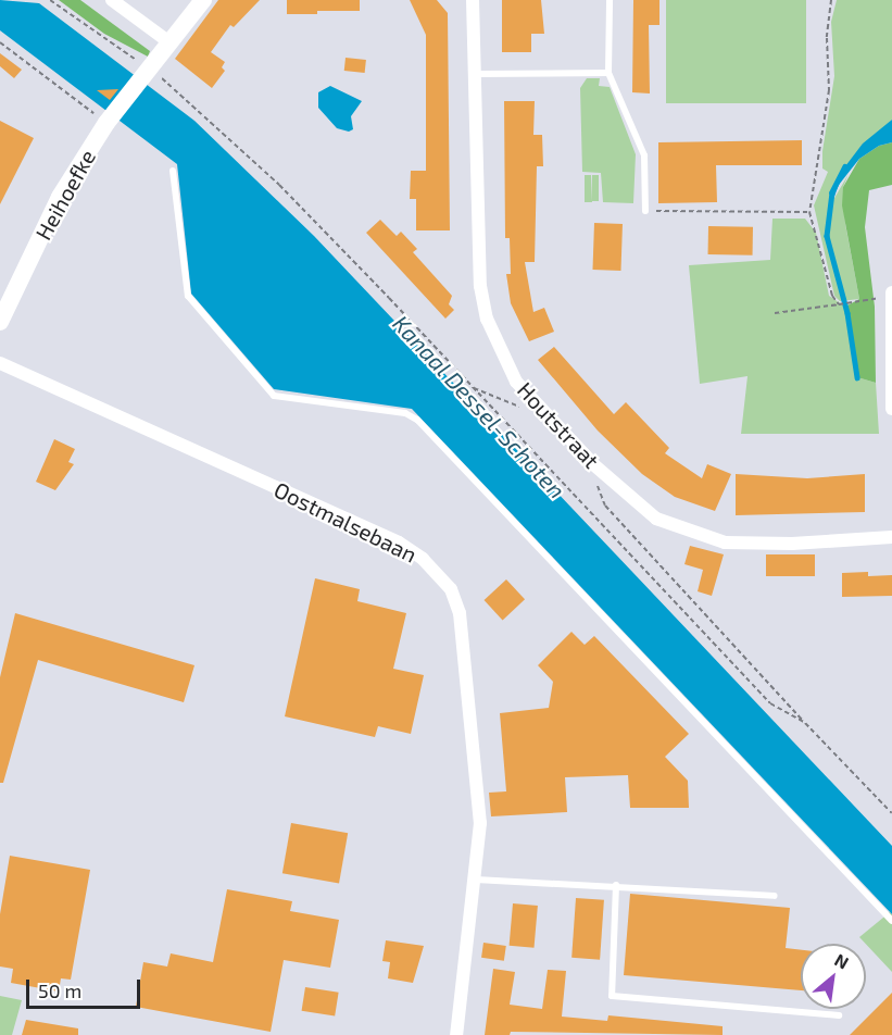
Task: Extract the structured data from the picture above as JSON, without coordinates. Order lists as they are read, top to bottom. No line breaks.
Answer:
{"streets":{"street":["Heihoefke","Houtstraat","Oostmalsebaan"]},"water":["Kanaal Dessel-Schoten"],"scale_bar":"50 m","north":"top right"}
